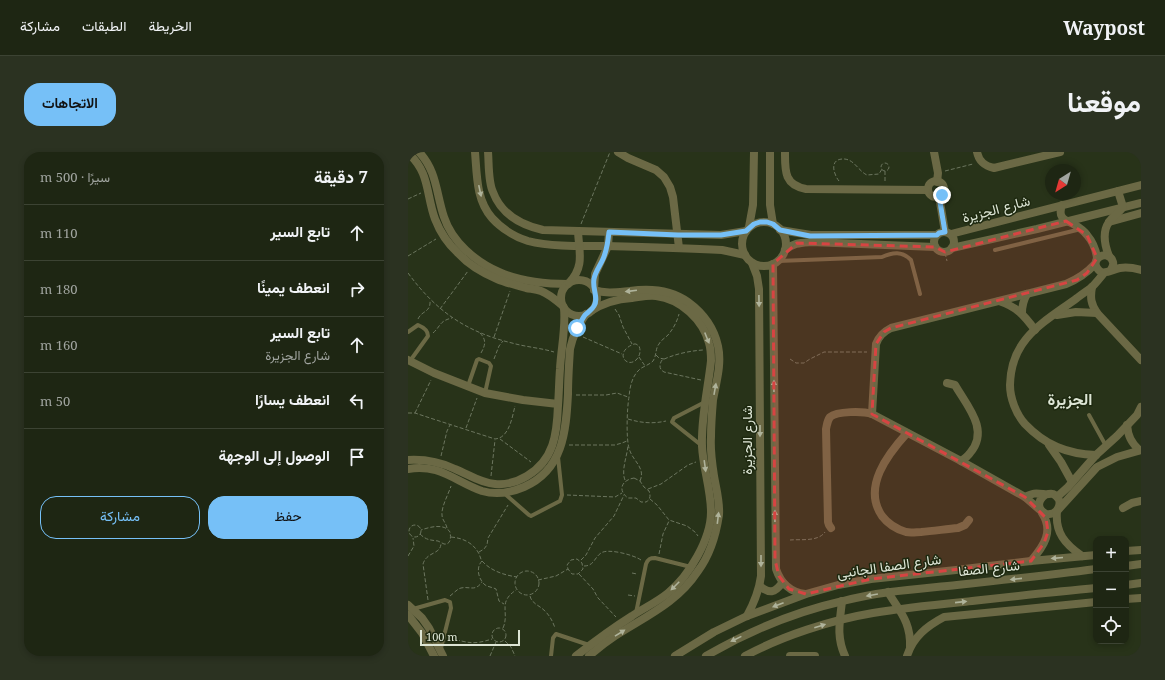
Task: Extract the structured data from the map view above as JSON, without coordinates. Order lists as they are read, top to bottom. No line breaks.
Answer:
{"streets":{"street":["شارع الجزيرة","شارع الصفا الجانبى","شارع الصفا"]},"crossings":[["شارع الجزيرة","شارع الصفا الجانبى"]],"districts":["الجزيرة"],"scale_bar":"100 m","north":"bottom left","page":{"header":"Waypost","nav":["الخريطة","الطبقات","مشاركة"],"title":"موقعنا","buttons":["الاتجاهات",["حفظ","مشاركة"]],"heading":["7 دقيقة","سيرًا · 500 m"],"list":[["تابع السير","110 m"],["انعطف يمينًا","180 m"],["تابع السير","شارع الجزيرة","160 m"],["انعطف يسارًا","50 m"],"الوصول إلى الوجهة"],"map_buttons":["+","−"],"scale":"100 m"}}
